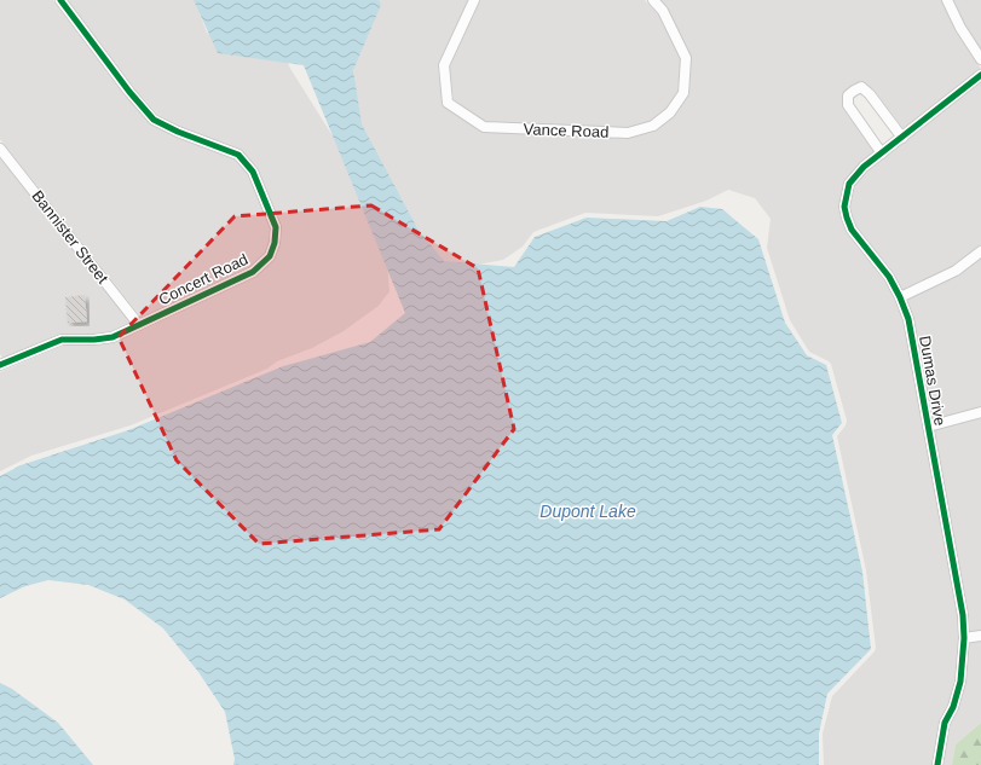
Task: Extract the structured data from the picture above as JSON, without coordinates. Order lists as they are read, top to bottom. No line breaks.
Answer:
{"streets":{"street":["Vance Road","Bannister Street","Concert Road","Dumas Drive"]},"crossings":[["Bannister Street","Concert Road"]],"water":["Dupont Lake"]}
